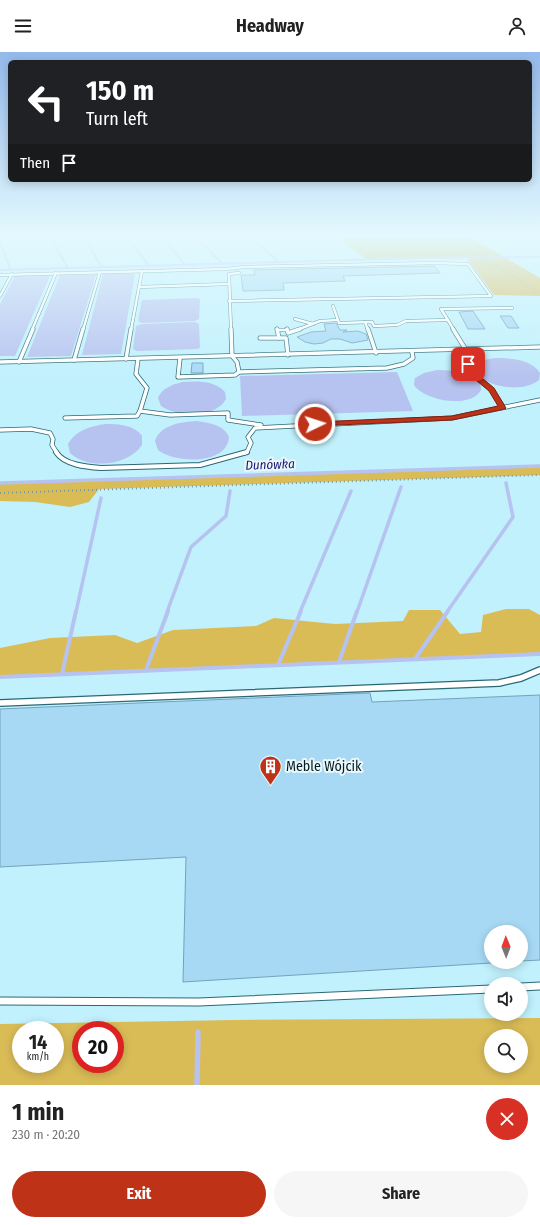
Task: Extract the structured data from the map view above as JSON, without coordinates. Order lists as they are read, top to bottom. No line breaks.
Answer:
{"water":["Dunówka"],"places":{"building":["Meble Wójcik"]},"north":"top","page":{"header":"Headway","turn":["150 m","Turn left"],"then":"Then","speed":"14 km/h","limit":"20","heading":["1 min","230 m · 20:20"],"buttons":["Exit","Share"]}}
